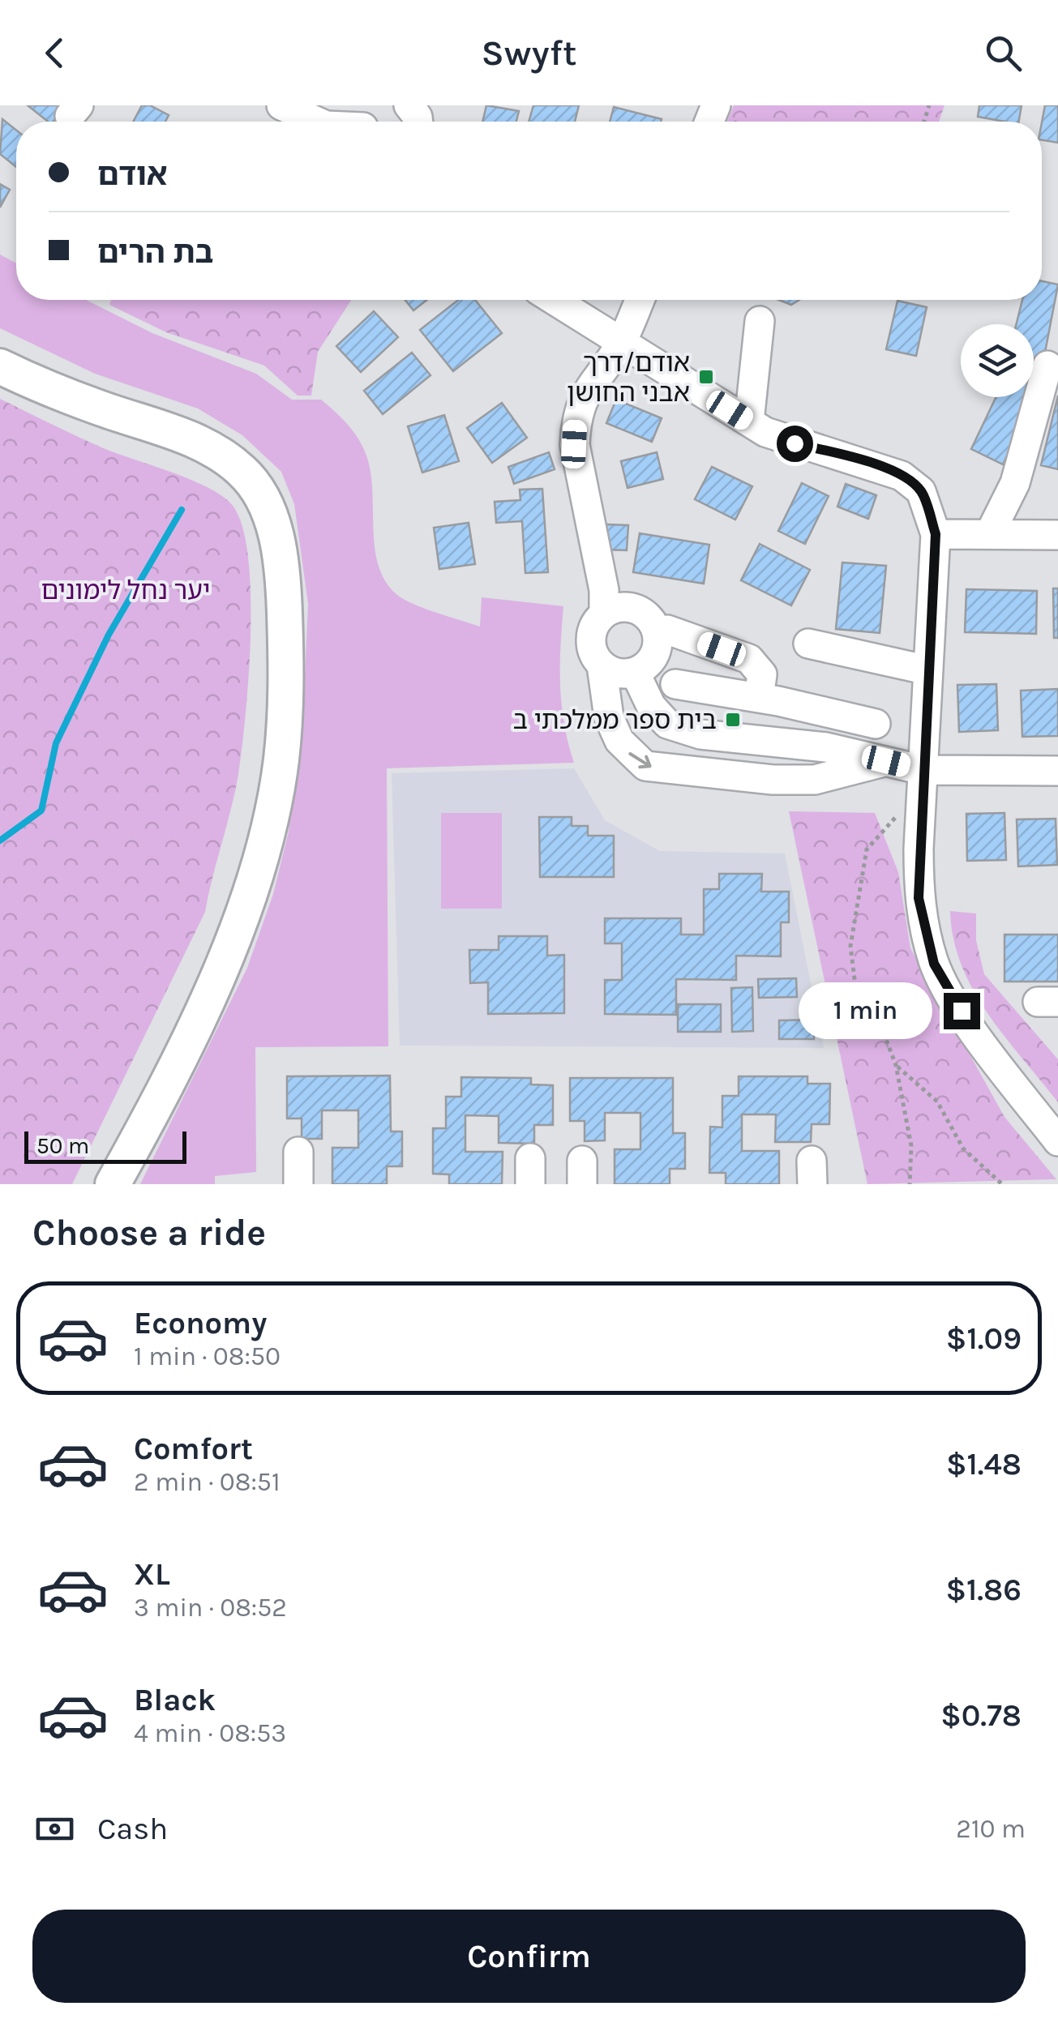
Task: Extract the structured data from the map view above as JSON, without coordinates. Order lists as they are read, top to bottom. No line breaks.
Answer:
{"parks":["יער נחל לימונים"],"places":{"transit":["אודם/דרך אבני החושן","בית ספר ממלכתי ב"]},"scale_bar":"50 m","page":{"header":"Swyft","banner":["אודם","בת הרים"],"bubble":"1 min","scale":"50 m","heading":"Choose a ride","list":[{"name":"Economy","note":"1 min · 08:50","value":"$1.09"},{"name":"Comfort","note":"2 min · 08:51","value":"$1.48"},{"name":"XL","note":"3 min · 08:52","value":"$1.86"},{"name":"Black","note":"4 min · 08:53","value":"$0.78"}],"pay":["Cash","210 m"],"buttons":"Confirm"}}
